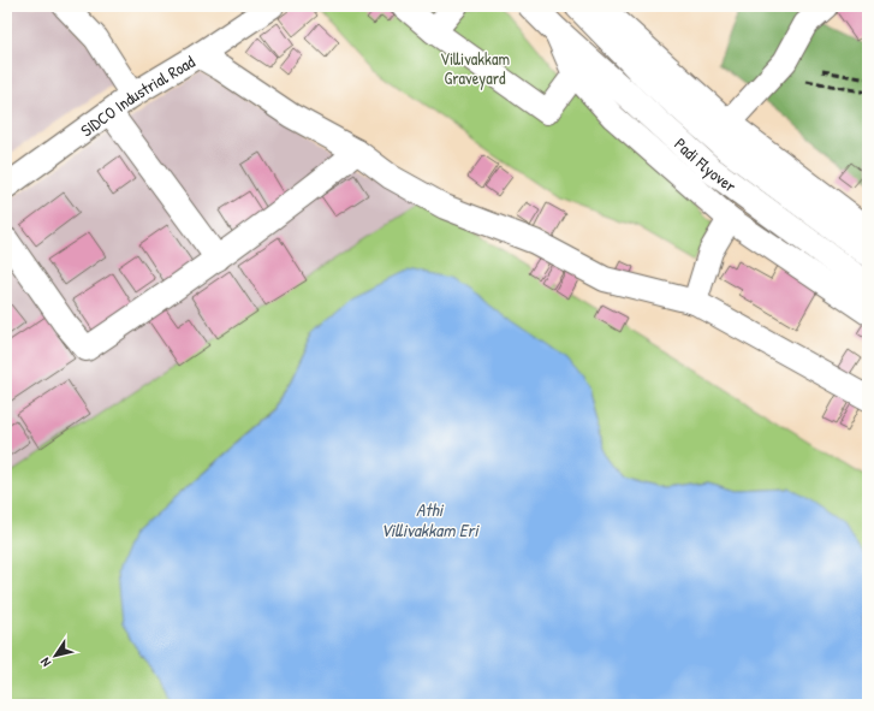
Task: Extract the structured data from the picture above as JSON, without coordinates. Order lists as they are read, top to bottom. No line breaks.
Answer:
{"streets":{"main road":["Padi Flyover"],"street":["SIDCO Industrial Road"]},"water":["Athi Villivakkam Eri"],"parks":["Villivakkam Graveyard"],"north":"bottom left"}
